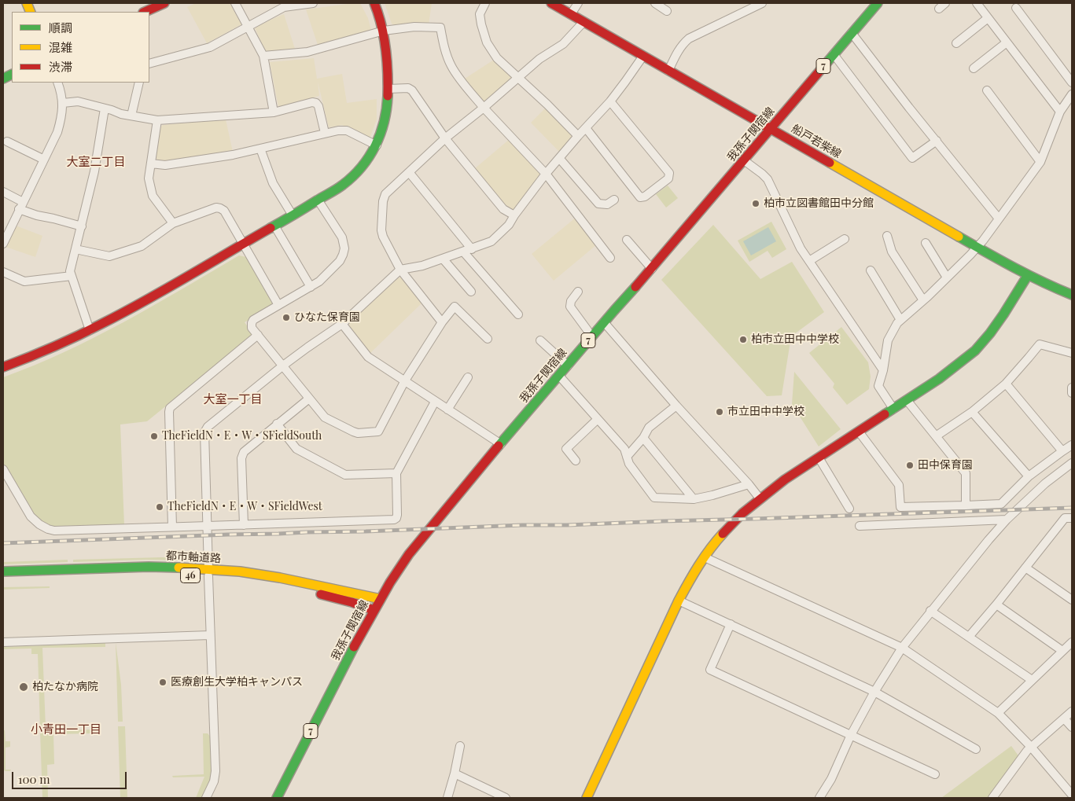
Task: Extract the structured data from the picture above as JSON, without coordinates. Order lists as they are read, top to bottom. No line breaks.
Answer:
{"streets":{"street":["7","我孫子関宿線","船戸若柴線","都市軸道路","46"]},"crossings":[["我孫子関宿線","船戸若柴線"],["我孫子関宿線","都市軸道路"]],"districts":["大室二丁目","大室一丁目","小青田一丁目"],"places":["柏市立図書館田中分館","ひなた保育園","柏市立田中中学校","市立田中中学校","TheFieldN・E・W・SFieldSouth","田中保育園","TheFieldN・E・W・SFieldWest","医療創生大学柏キャンパス","柏たなか病院"],"legend":["順調","混雑","渋滞"],"scale_bar":"100 m"}
